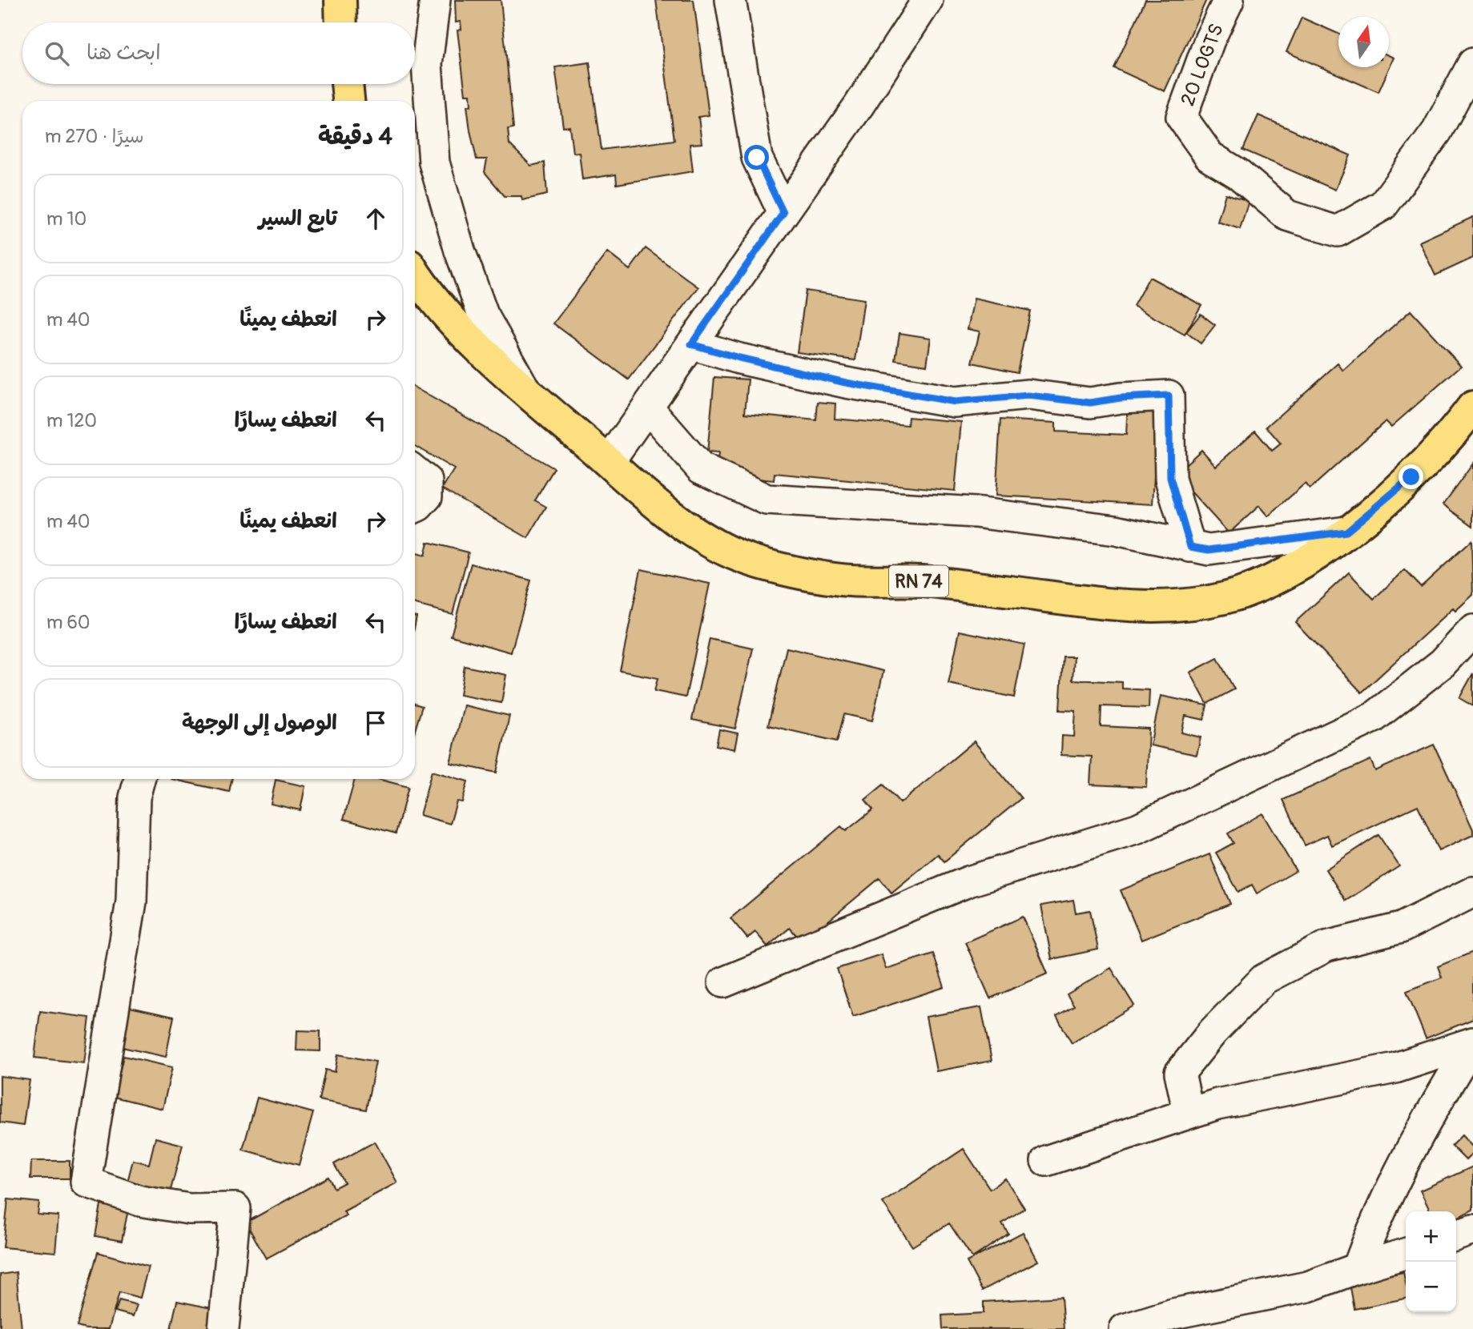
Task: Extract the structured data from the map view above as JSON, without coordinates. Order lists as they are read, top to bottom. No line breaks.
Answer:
{"streets":{"main road":["RN 74"],"street":["20 LOGTS"]},"north":"top","page":{"search":"ابحث هنا","heading":["4 دقيقة","سيرًا · 270 m"],"list":[["تابع السير","10 m"],["انعطف يمينًا","40 m"],["انعطف يسارًا","120 m"],["انعطف يمينًا","40 m"],["انعطف يسارًا","60 m"],"الوصول إلى الوجهة"],"map_buttons":["+","−"]}}
